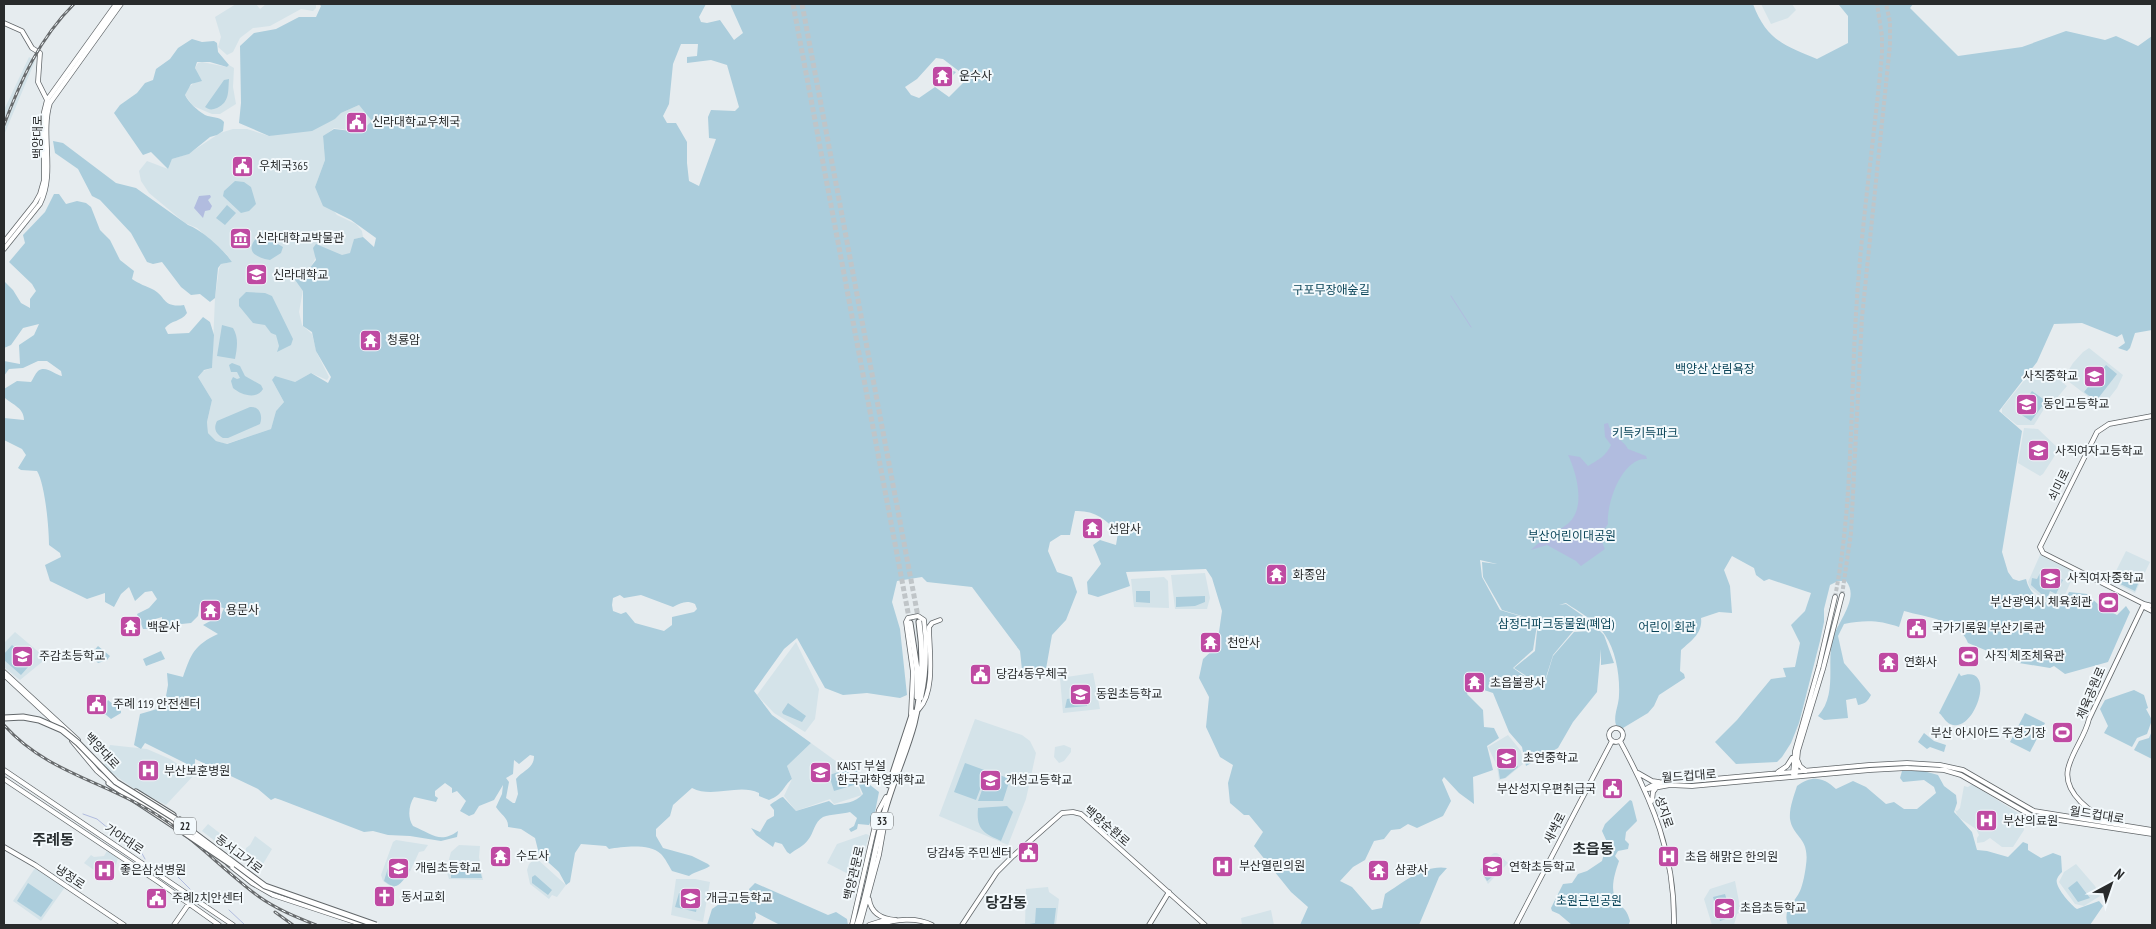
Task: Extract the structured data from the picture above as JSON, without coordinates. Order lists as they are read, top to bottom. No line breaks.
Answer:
{"streets":{"highway":["33","22","동서고가로"],"main road":["백양대로","쇠미로","체육공원로","월드컵대로","성지로","백양순환로","새싹로","가야대로","백양관문로","냉정로"]},"crossings":[["쇠미로","체육공원로"],["체육공원로","월드컵대로"],["월드컵대로","성지로"],["성지로","새싹로"],["33","백양관문로"]],"districts":["주례동","초읍동","당감동"],"parks":["구포무장애숲길","백양산 산림욕장","키득키득파크","부산어린이대공원","삼정더파크동물원(폐업)","어린이 회관","초원근린공원"],"places":{"temple":["운수사","청룡암","선암사","화종암","용문사","백운사","천안사","연화사","초읍불광사","수도사","삼광사"],"public building":["신라대학교우체국","우체국365","국가기록원 부산기록관","당감4동우체국","주례 119 안전센터","부산성지우편취급국","당감4동 주민센터","주례2치안센터"],"museum":["신라대학교박물관"],"school or university":["신라대학교","사직중학교","동인고등학교","사직여자고등학교","사직여자중학교","주감초등학교","동원초등학교","초연중학교","KAIST 부설 한국과학영재학교","개성고등학교","연학초등학교","개림초등학교","개금고등학교","초읍초등학교"],"sports":["부산광역시 체육회관","사직 체조체육관","부산 아시아드 주경기장"],"hospital":["부산보훈병원","부산의료원","초읍 해맑은 한의원","부산열린의원","좋은삼선병원"],"church":["동서교회"]},"north":"top right"}
